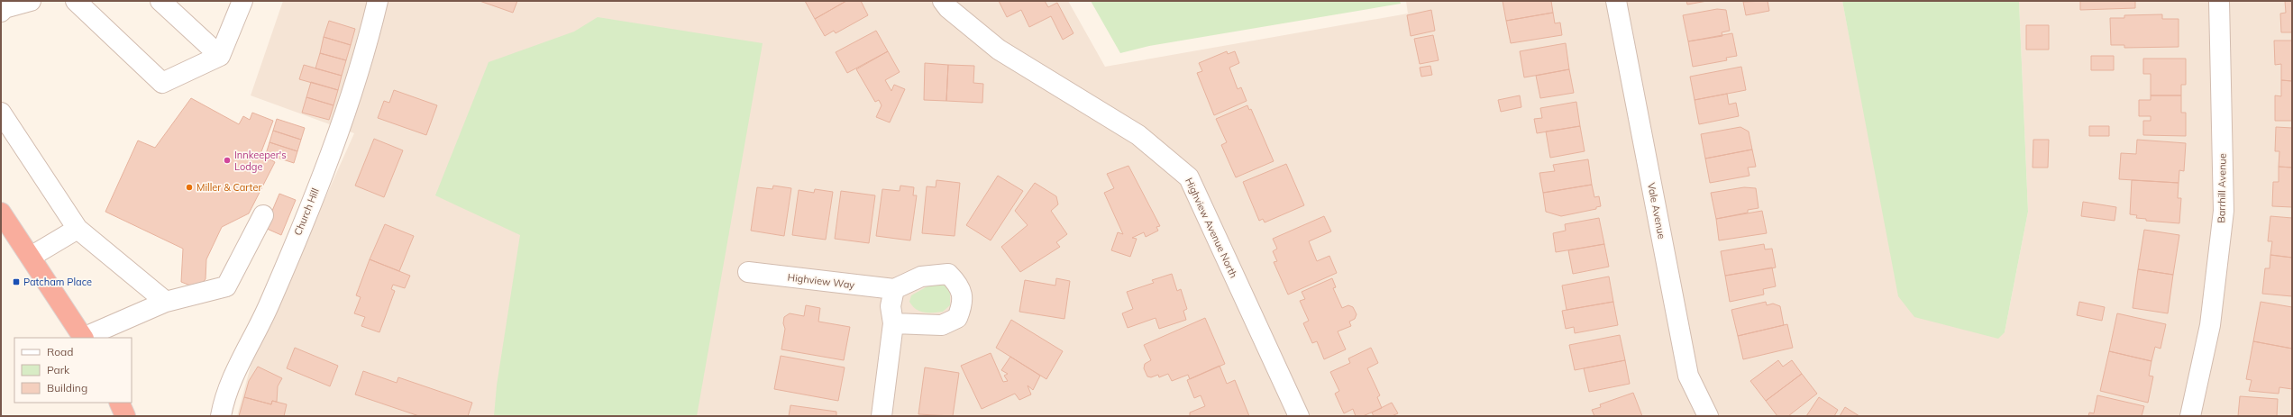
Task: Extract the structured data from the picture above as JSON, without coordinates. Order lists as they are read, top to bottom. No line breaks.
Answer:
{"streets":{"street":["Barrhill Avenue","Vale Avenue","Church Hill","Highview Avenue North","Highview Way"]},"places":{"other":["Innkeeper's Lodge","Miller & Carter"],"transit":["Patcham Place"]},"legend":["Road","Park","Building"]}
